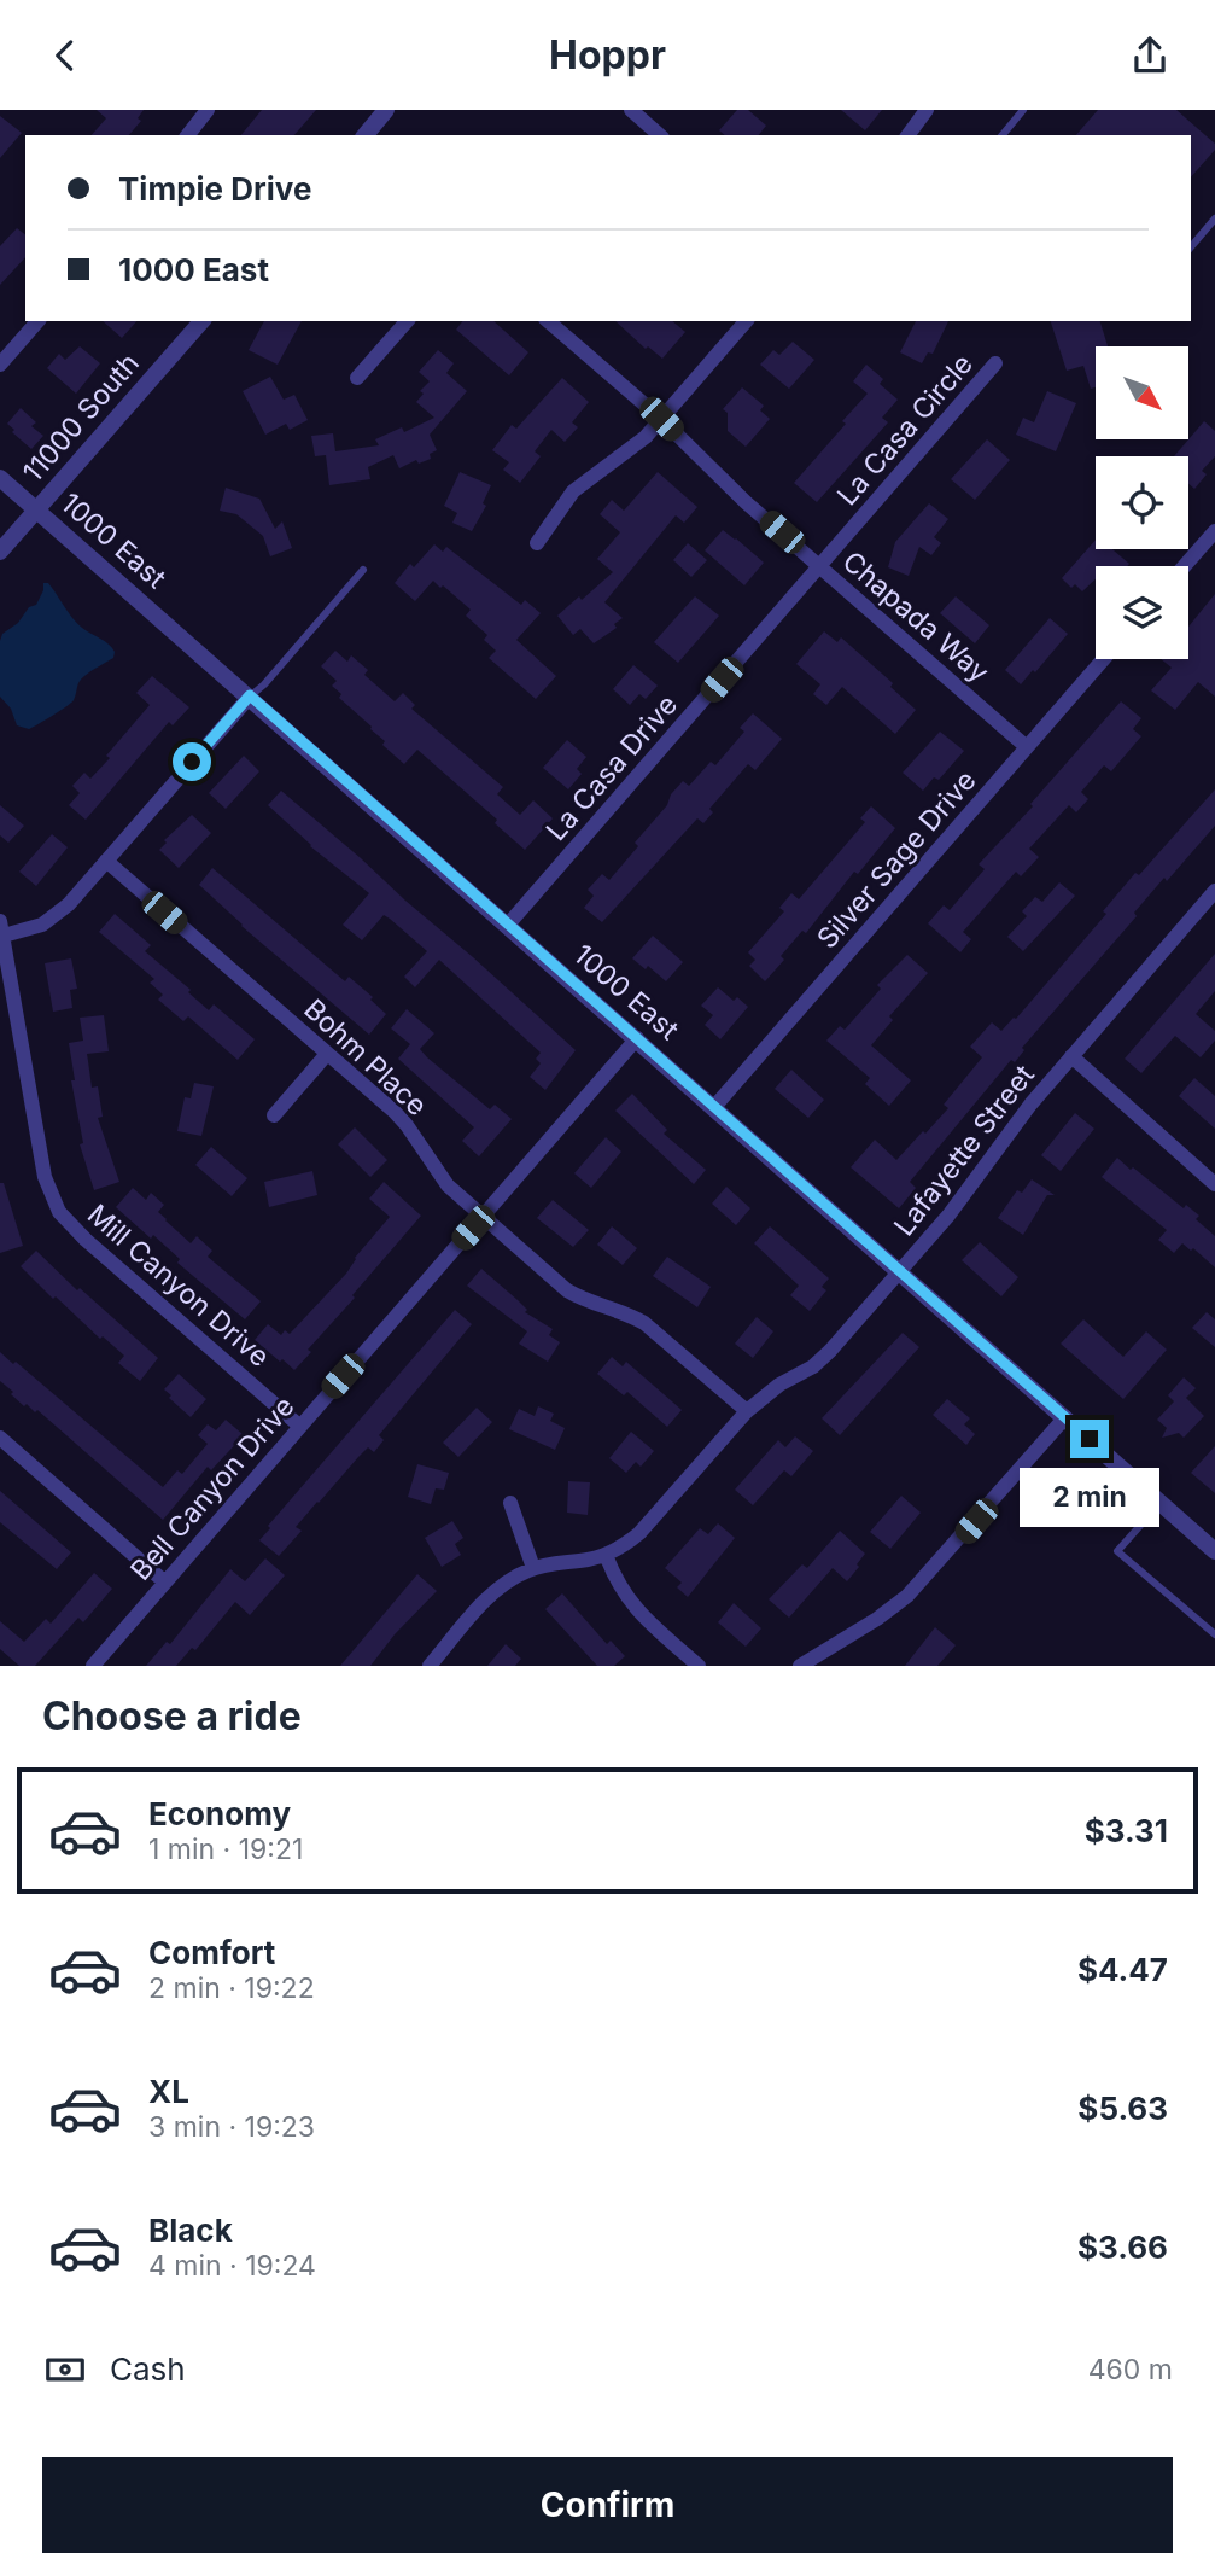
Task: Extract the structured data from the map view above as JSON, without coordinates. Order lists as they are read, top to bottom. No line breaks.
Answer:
{"streets":{"street":["11000 South","La Casa Circle","1000 East","Chapada Way","La Casa Drive","Silver Sage Drive","Bohm Place","Lafayette Street","Mill Canyon Drive","Bell Canyon Drive"]},"crossings":[["11000 South","1000 East"],["La Casa Circle","Chapada Way"],["La Casa Circle","La Casa Drive"],["1000 East","La Casa Drive"],["1000 East","Silver Sage Drive"],["1000 East","Lafayette Street"],["1000 East","Bell Canyon Drive"],["Chapada Way","La Casa Drive"],["Chapada Way","Silver Sage Drive"],["Bohm Place","Lafayette Street"],["Bohm Place","Bell Canyon Drive"],["Mill Canyon Drive","Bell Canyon Drive"]],"north":"bottom right","page":{"header":"Hoppr","banner":["Timpie Drive","1000 East"],"bubble":"2 min","heading":"Choose a ride","list":[{"name":"Economy","note":"1 min · 19:21","value":"$3.31"},{"name":"Comfort","note":"2 min · 19:22","value":"$4.47"},{"name":"XL","note":"3 min · 19:23","value":"$5.63"},{"name":"Black","note":"4 min · 19:24","value":"$3.66"}],"pay":["Cash","460 m"],"buttons":"Confirm"}}
